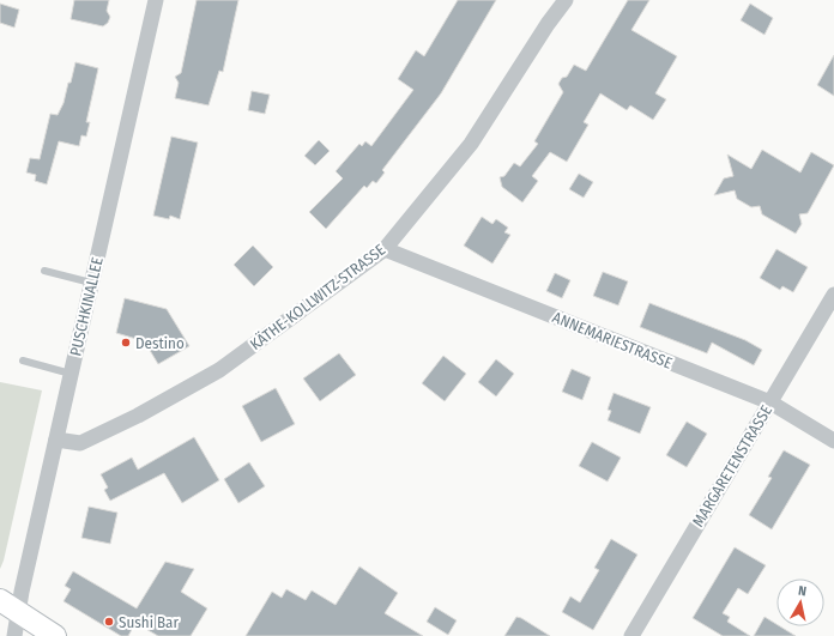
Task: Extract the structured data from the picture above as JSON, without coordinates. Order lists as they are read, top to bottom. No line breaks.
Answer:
{"streets":{"street":["KÄTHE-KOLLWITZ-STRASSE","PUSCHKINALLEE","ANNEMARIESTRASSE","MARGARETENSTRASSE"]},"crossings":[["KÄTHE-KOLLWITZ-STRASSE","PUSCHKINALLEE"],["KÄTHE-KOLLWITZ-STRASSE","ANNEMARIESTRASSE"],["ANNEMARIESTRASSE","MARGARETENSTRASSE"]],"places":["Destino","Sushi Bar"],"north":"top"}
